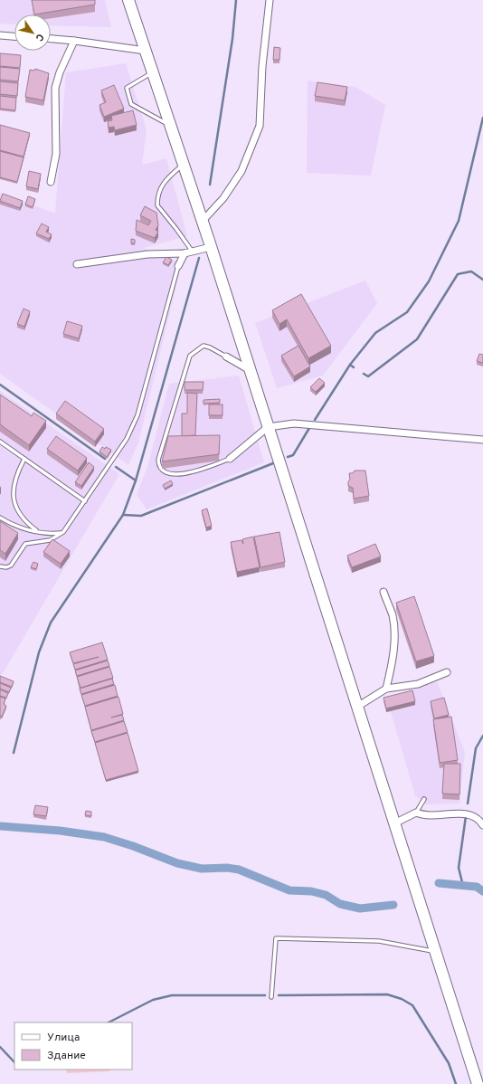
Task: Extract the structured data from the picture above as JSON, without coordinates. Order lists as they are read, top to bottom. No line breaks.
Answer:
{"legend":["Улица","Здание"],"north":"bottom right"}
